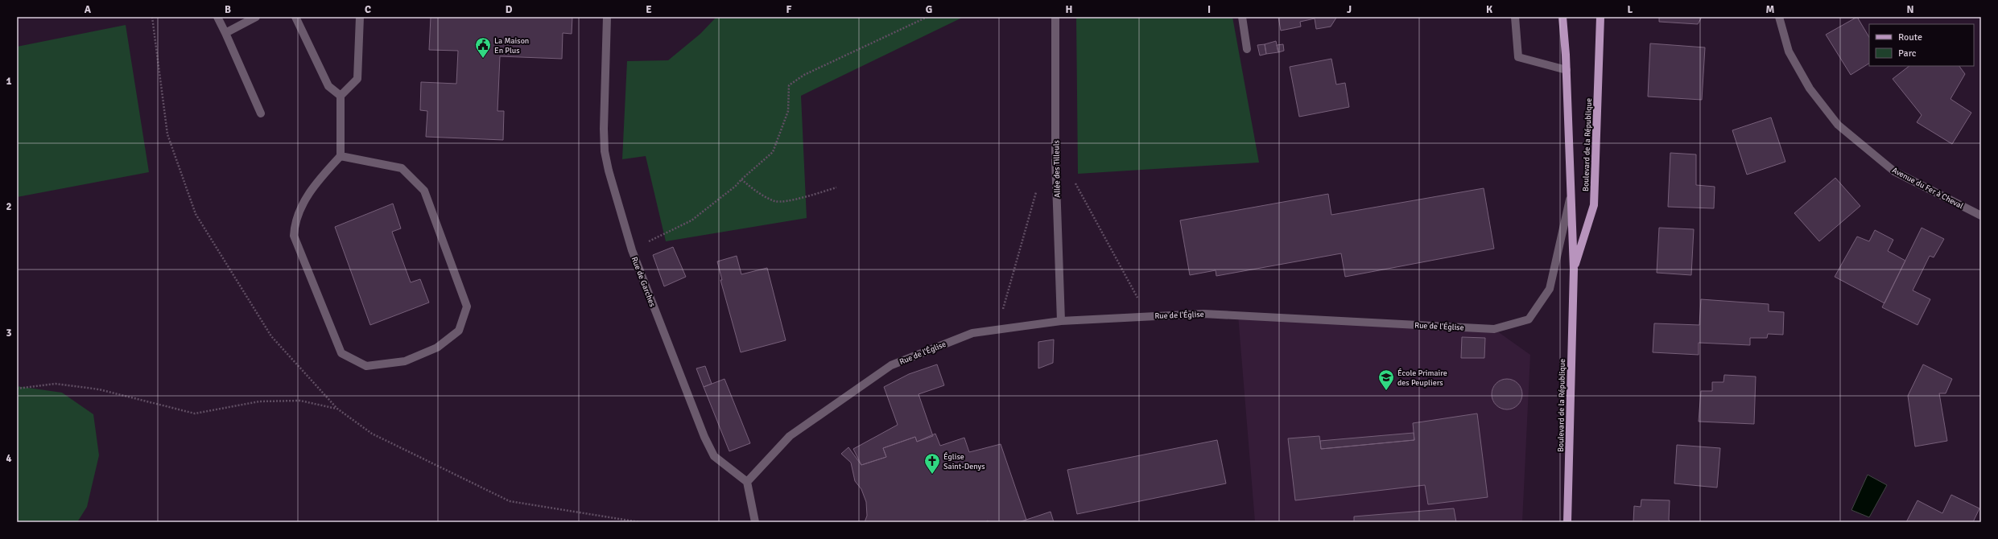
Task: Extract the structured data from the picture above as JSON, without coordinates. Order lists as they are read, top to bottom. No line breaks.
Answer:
{"streets":{"main road":["Boulevard de la République"],"street":["Allée des Tilleuls","Avenue du Fer à Cheval","Rue de Garches","Rue de l'Église"]},"crossings":[["Boulevard de la République","Rue de l'Église"],["Allée des Tilleuls","Rue de l'Église"],["Rue de Garches","Rue de l'Église"]],"places":{"public building":["La Maison En Plus"],"school or university":["École Primaire des Peupliers"],"church":["Église Saint-Denys"]},"legend":["Route","Parc"],"grid":{"columns":["A","B","C","D","E","F","G","H","I","J","K","L","M","N"],"rows":["1","2","3","4"]}}
